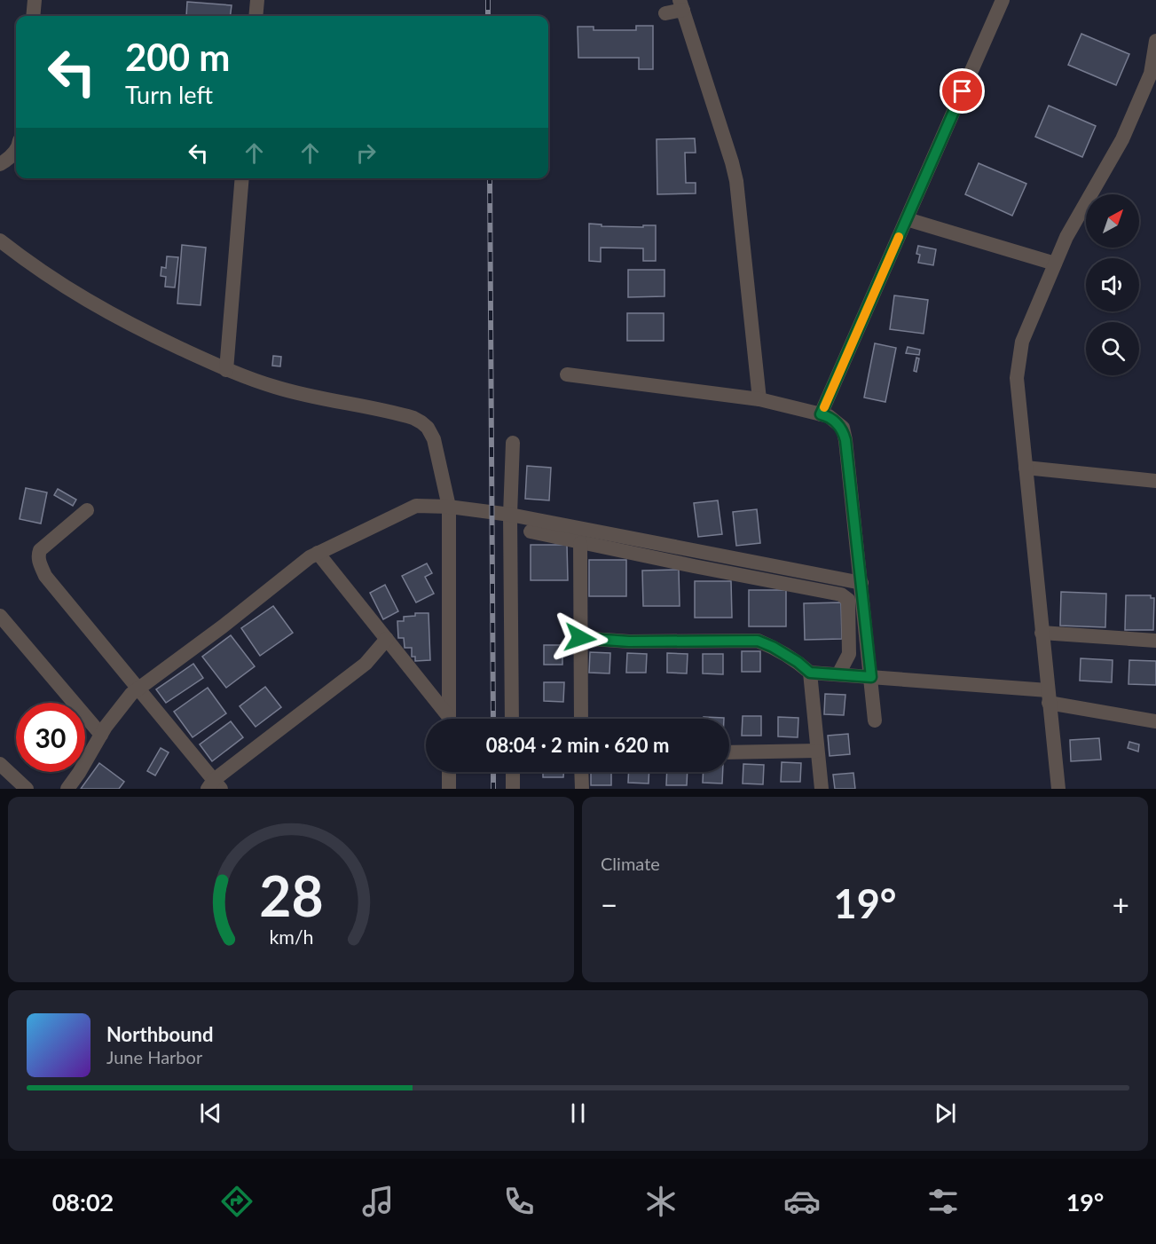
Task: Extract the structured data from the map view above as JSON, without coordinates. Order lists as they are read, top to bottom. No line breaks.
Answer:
{"north":"top right","page":{"turn":["200 m","Turn left"],"limit":"30","trip":"08:04 · 2 min · 620 m","tile":"Climate","heat":["−","19°","+"],"song":["Northbound","June Harbor"],"tabs":["08:02","19°"],"gauge":["28","km/h"]}}
